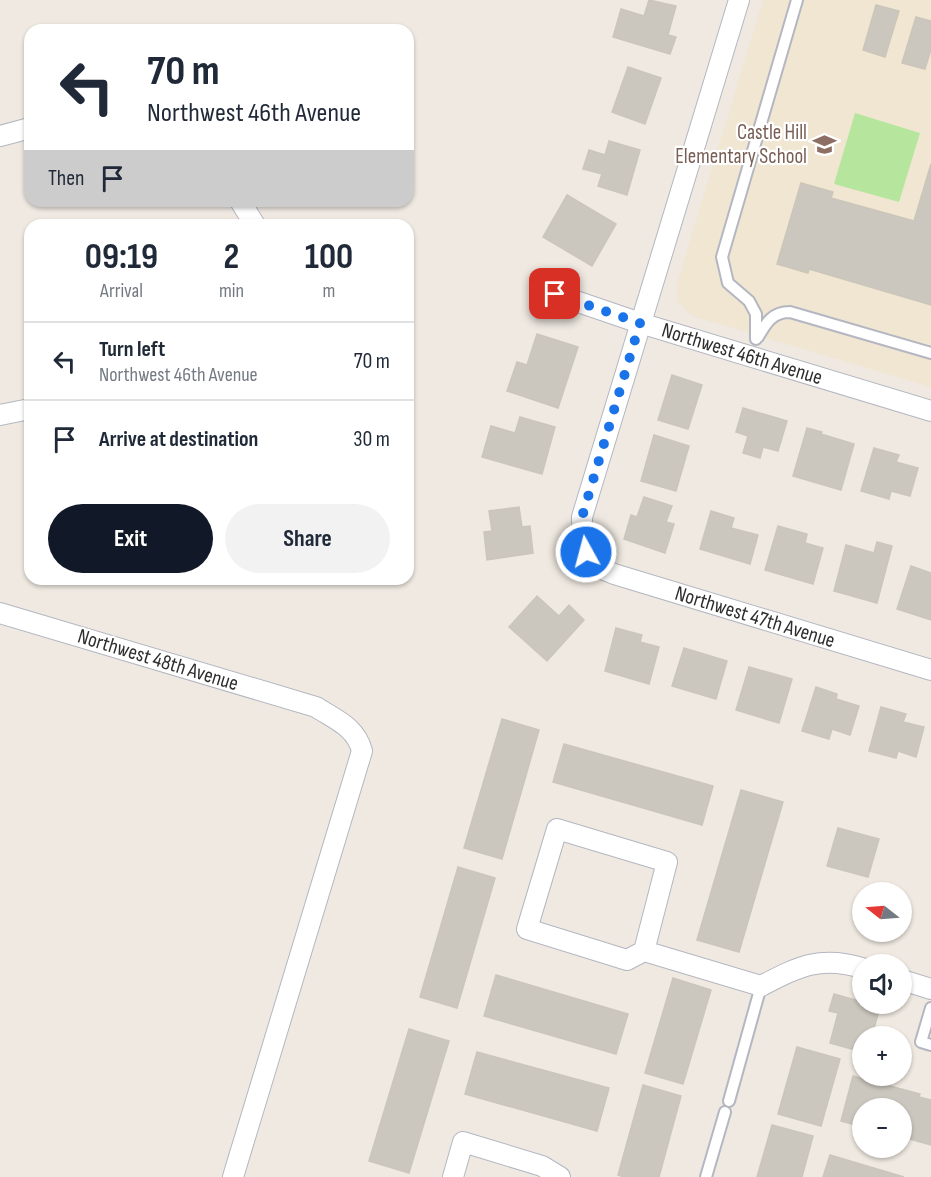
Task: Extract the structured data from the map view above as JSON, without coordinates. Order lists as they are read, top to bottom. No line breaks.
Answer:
{"streets":{"street":["Northwest 46th Avenue","Northwest 47th Avenue","Northwest 48th Avenue"]},"crossings":[["Northwest 46th Avenue","Northwest 47th Avenue"]],"places":{"school or university":["Castle Hill Elementary School"]},"north":"left","page":{"turn":["70 m","Northwest 46th Avenue"],"then":"Then","eta":["09:19","Arrival","2","min","100","m"],"list":[{"name":"Turn left","note":"Northwest 46th Avenue","value":"70 m"},{"name":"Arrive at destination","value":"30 m"}],"buttons":["Exit","Share"],"map_buttons":["+","−"]}}
